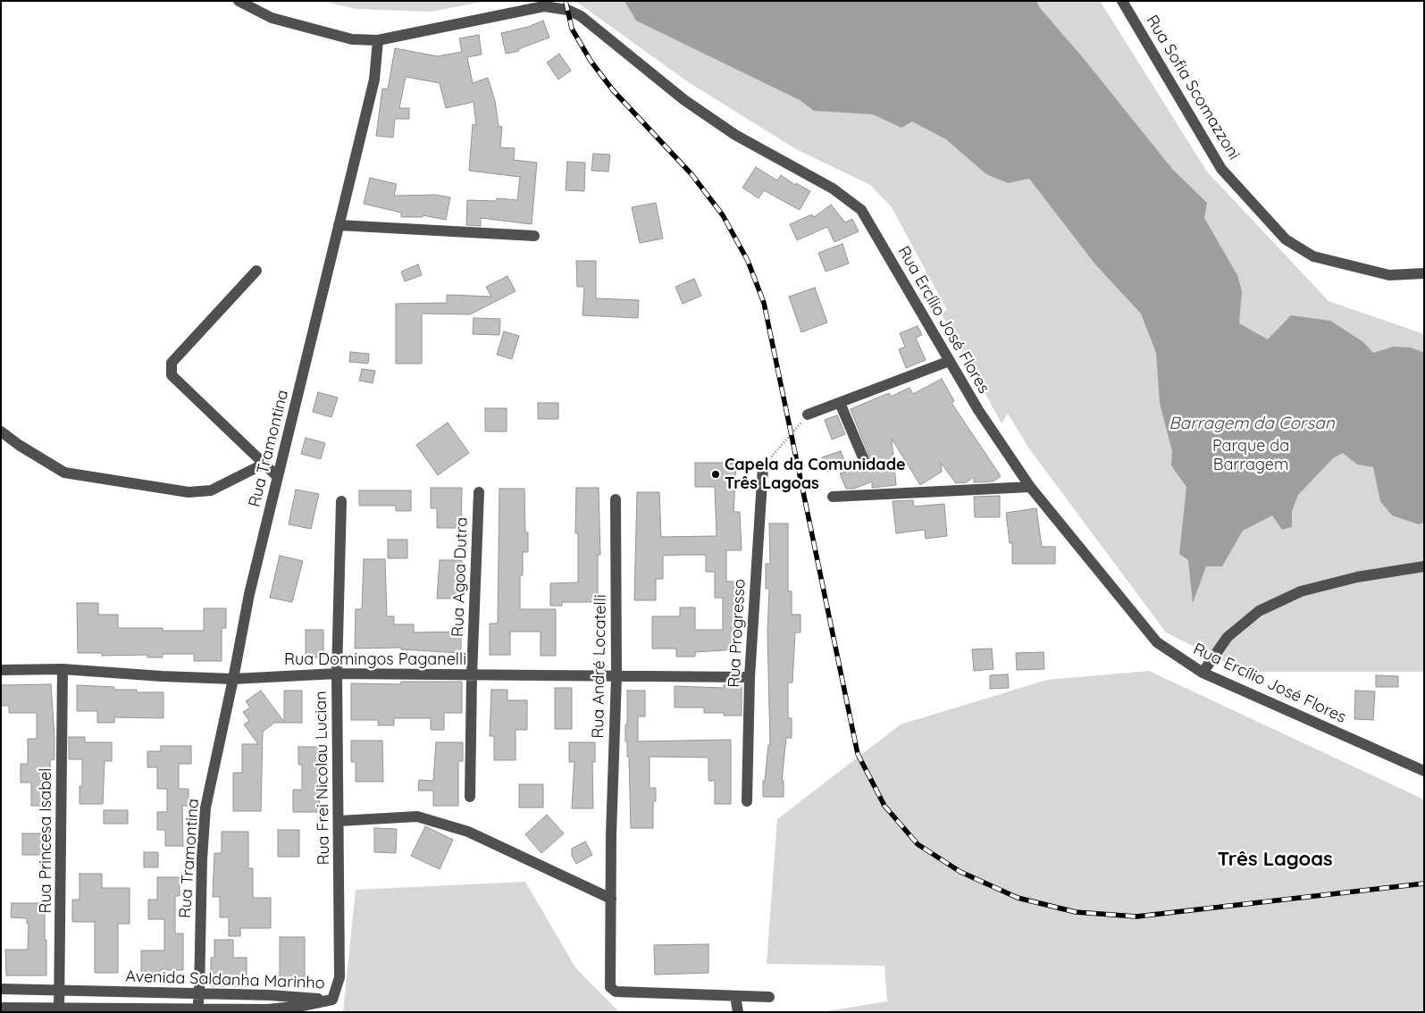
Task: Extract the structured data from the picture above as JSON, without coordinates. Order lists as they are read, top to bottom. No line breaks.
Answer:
{"streets":{"street":["Rua Sofia Scomazzoni","Rua Ercílio José Flores","Rua Tramontina","Rua Agoa Dutra","Rua Progresso","Rua Domingos Paganelli","Rua André Locatelli","Rua Frei Nicolau Lucian","Rua Princesa Isabel","Avenida Saldanha Marinho"]},"crossings":[["Rua Ercílio José Flores","Rua Tramontina"],["Rua Tramontina","Rua Domingos Paganelli"],["Rua Tramontina","Avenida Saldanha Marinho"],["Rua Agoa Dutra","Rua Domingos Paganelli"],["Rua Progresso","Rua Domingos Paganelli"],["Rua Domingos Paganelli","Rua André Locatelli"],["Rua Domingos Paganelli","Rua Frei Nicolau Lucian"],["Rua Domingos Paganelli","Rua Princesa Isabel"],["Rua Frei Nicolau Lucian","Avenida Saldanha Marinho"],["Rua Princesa Isabel","Avenida Saldanha Marinho"]],"districts":["Três Lagoas"],"water":["Barragem da Corsan"],"parks":["Parque da Barragem"],"places":["Capela da Comunidade Três Lagoas"]}
